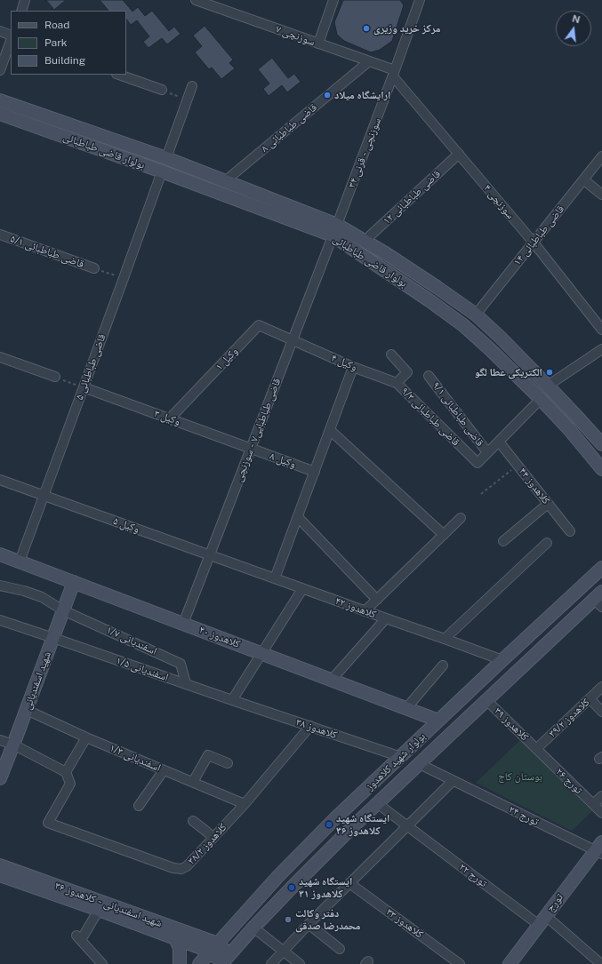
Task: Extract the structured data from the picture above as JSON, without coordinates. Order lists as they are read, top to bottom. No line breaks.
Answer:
{"streets":{"main road":["بولوار قاضی طباطبائی","کلاهدوز ۴۰","شهید اسفندیانی","بولوار شهید کلاهدوز","تورج","شهید اسفندیانی - کلاهدوز ۳۶"],"street":["سوزنچی ۷","قاضی طباطبائی ۸","سوزنچی - قرنی ۳۴","قاضی طباطبائی ۱۲","سوزنچی ۴","قاضی طباطبائی ۱۴","قاضی طباطبائی ۵/۱","وکيل ۱","وکيل ۴","قاضی طباطبائی ۵","قاضی طباطبائی ۹/۱","قاضی طباطبائی ۹/۳","وکيل ۳","قاضی طباطبایی۷ - سوزنچی","وکيل ۸","کلاهدوز ۴۴","وکيل ۵","کلاهدوز ۴۲","۱/۷ اسفندیانی","اسفندیانی ۱/۵","کلاهدوز ۳۹/۲","کلاهدوز ۳۹","کلاهدوز ۳۸","اسفندیانی ۱/۳","تورج ۲۶","تورج ۲۴","کلاهدوز ۳۸/۲","تورج ۲۲","کلاهدوز ۳۳"]},"crossings":[["سوزنچی ۷","قاضی طباطبائی ۸"],["سوزنچی ۷","سوزنچی - قرنی ۳۴"],["سوزنچی ۷","سوزنچی ۴"],["قاضی طباطبائی ۸","بولوار قاضی طباطبائی"],["بولوار قاضی طباطبائی","سوزنچی - قرنی ۳۴"],["بولوار قاضی طباطبائی","قاضی طباطبائی ۱۲"],["بولوار قاضی طباطبائی","قاضی طباطبائی ۱۴"],["بولوار قاضی طباطبائی","قاضی طباطبائی ۵"],["بولوار قاضی طباطبائی","قاضی طباطبایی۷ - سوزنچی"],["سوزنچی - قرنی ۳۴","سوزنچی ۴"],["سوزنچی - قرنی ۳۴","قاضی طباطبایی۷ - سوزنچی"],["قاضی طباطبائی ۱۲","سوزنچی ۴"],["سوزنچی ۴","قاضی طباطبائی ۱۴"],["وکيل ۱","وکيل ۴"],["وکيل ۱","وکيل ۳"],["وکيل ۱","قاضی طباطبایی۷ - سوزنچی"],["وکيل ۴","قاضی طباطبائی ۹/۳"],["وکيل ۴","قاضی طباطبایی۷ - سوزنچی"],["قاضی طباطبائی ۵","وکيل ۳"],["قاضی طباطبائی ۵","وکيل ۵"],["قاضی طباطبائی ۵","کلاهدوز ۴۰"],["قاضی طباطبائی ۹/۱","قاضی طباطبائی ۹/۳"],["وکيل ۳","قاضی طباطبایی۷ - سوزنچی"],["وکيل ۳","وکيل ۸"],["قاضی طباطبایی۷ - سوزنچی","وکيل ۸"],["قاضی طباطبایی۷ - سوزنچی","وکيل ۵"],["قاضی طباطبایی۷ - سوزنچی","کلاهدوز ۴۲"],["قاضی طباطبایی۷ - سوزنچی","کلاهدوز ۴۰"],["وکيل ۵","کلاهدوز ۴۲"],["کلاهدوز ۴۲","بولوار شهید کلاهدوز"],["کلاهدوز ۴۰","شهید اسفندیانی"],["کلاهدوز ۴۰","بولوار شهید کلاهدوز"],["۱/۷ اسفندیانی","اسفندیانی ۱/۵"],["۱/۷ اسفندیانی","شهید اسفندیانی"],["اسفندیانی ۱/۵","شهید اسفندیانی"],["اسفندیانی ۱/۵","کلاهدوز ۳۸"],["شهید اسفندیانی","اسفندیانی ۱/۳"],["کلاهدوز ۳۹/۲","کلاهدوز ۳۹"],["کلاهدوز ۳۹/۲","تورج ۲۶"],["کلاهدوز ۳۹","بولوار شهید کلاهدوز"],["کلاهدوز ۳۹","تورج ۲۶"],["کلاهدوز ۳۸","بولوار شهید کلاهدوز"],["کلاهدوز ۳۸","کلاهدوز ۳۸/۲"],["اسفندیانی ۱/۳","کلاهدوز ۳۸/۲"],["بولوار شهید کلاهدوز","تورج ۲۴"],["بولوار شهید کلاهدوز","تورج ۲۲"],["بولوار شهید کلاهدوز","شهید اسفندیانی - کلاهدوز ۳۶"],["تورج ۲۴","تورج"],["تورج ۲۲","تورج"]],"parks":["بوستان کاج"],"places":["مرکز خرید وزیری","ارايشگاه ميلاد","الکتریکی عطا لگو","ایستگاه شهید کلاهدوز ۳۶","ایستگاه شهید کلاهدوز ۳۱","دفتر وکالت محمدرضا صدقی"],"legend":["Road","Park","Building"],"north":"top"}
